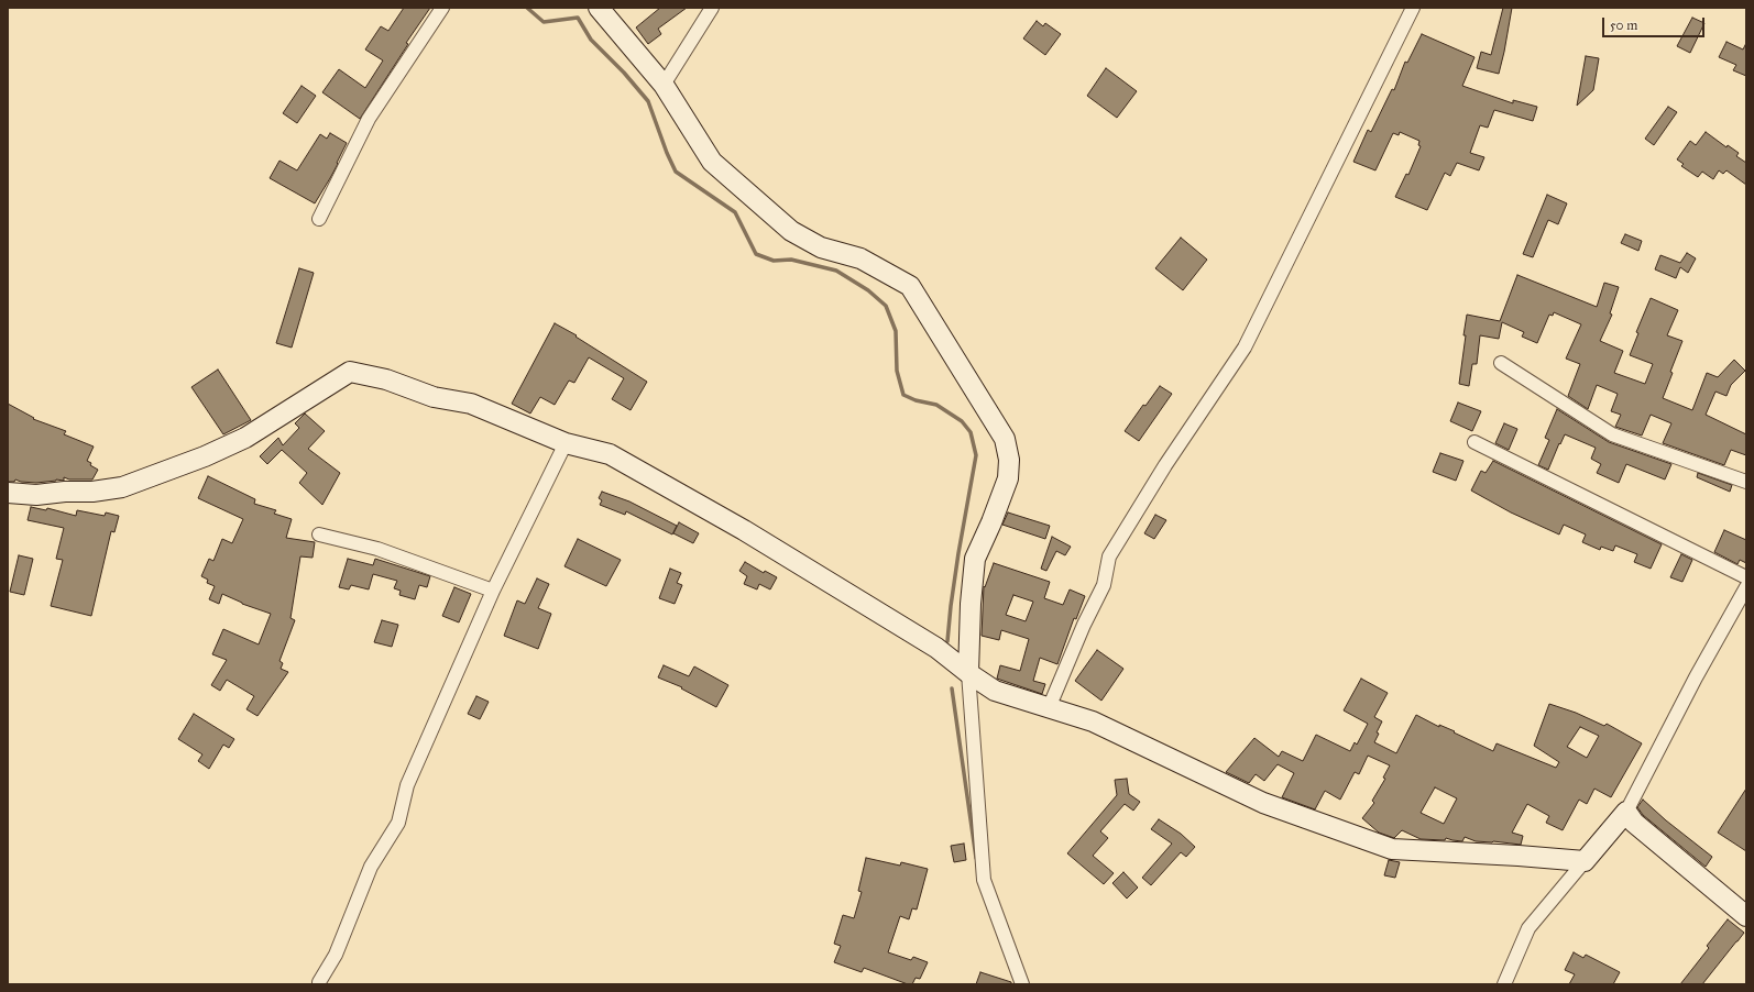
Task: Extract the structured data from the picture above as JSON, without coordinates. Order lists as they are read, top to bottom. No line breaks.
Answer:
{"scale_bar":"50 m"}
